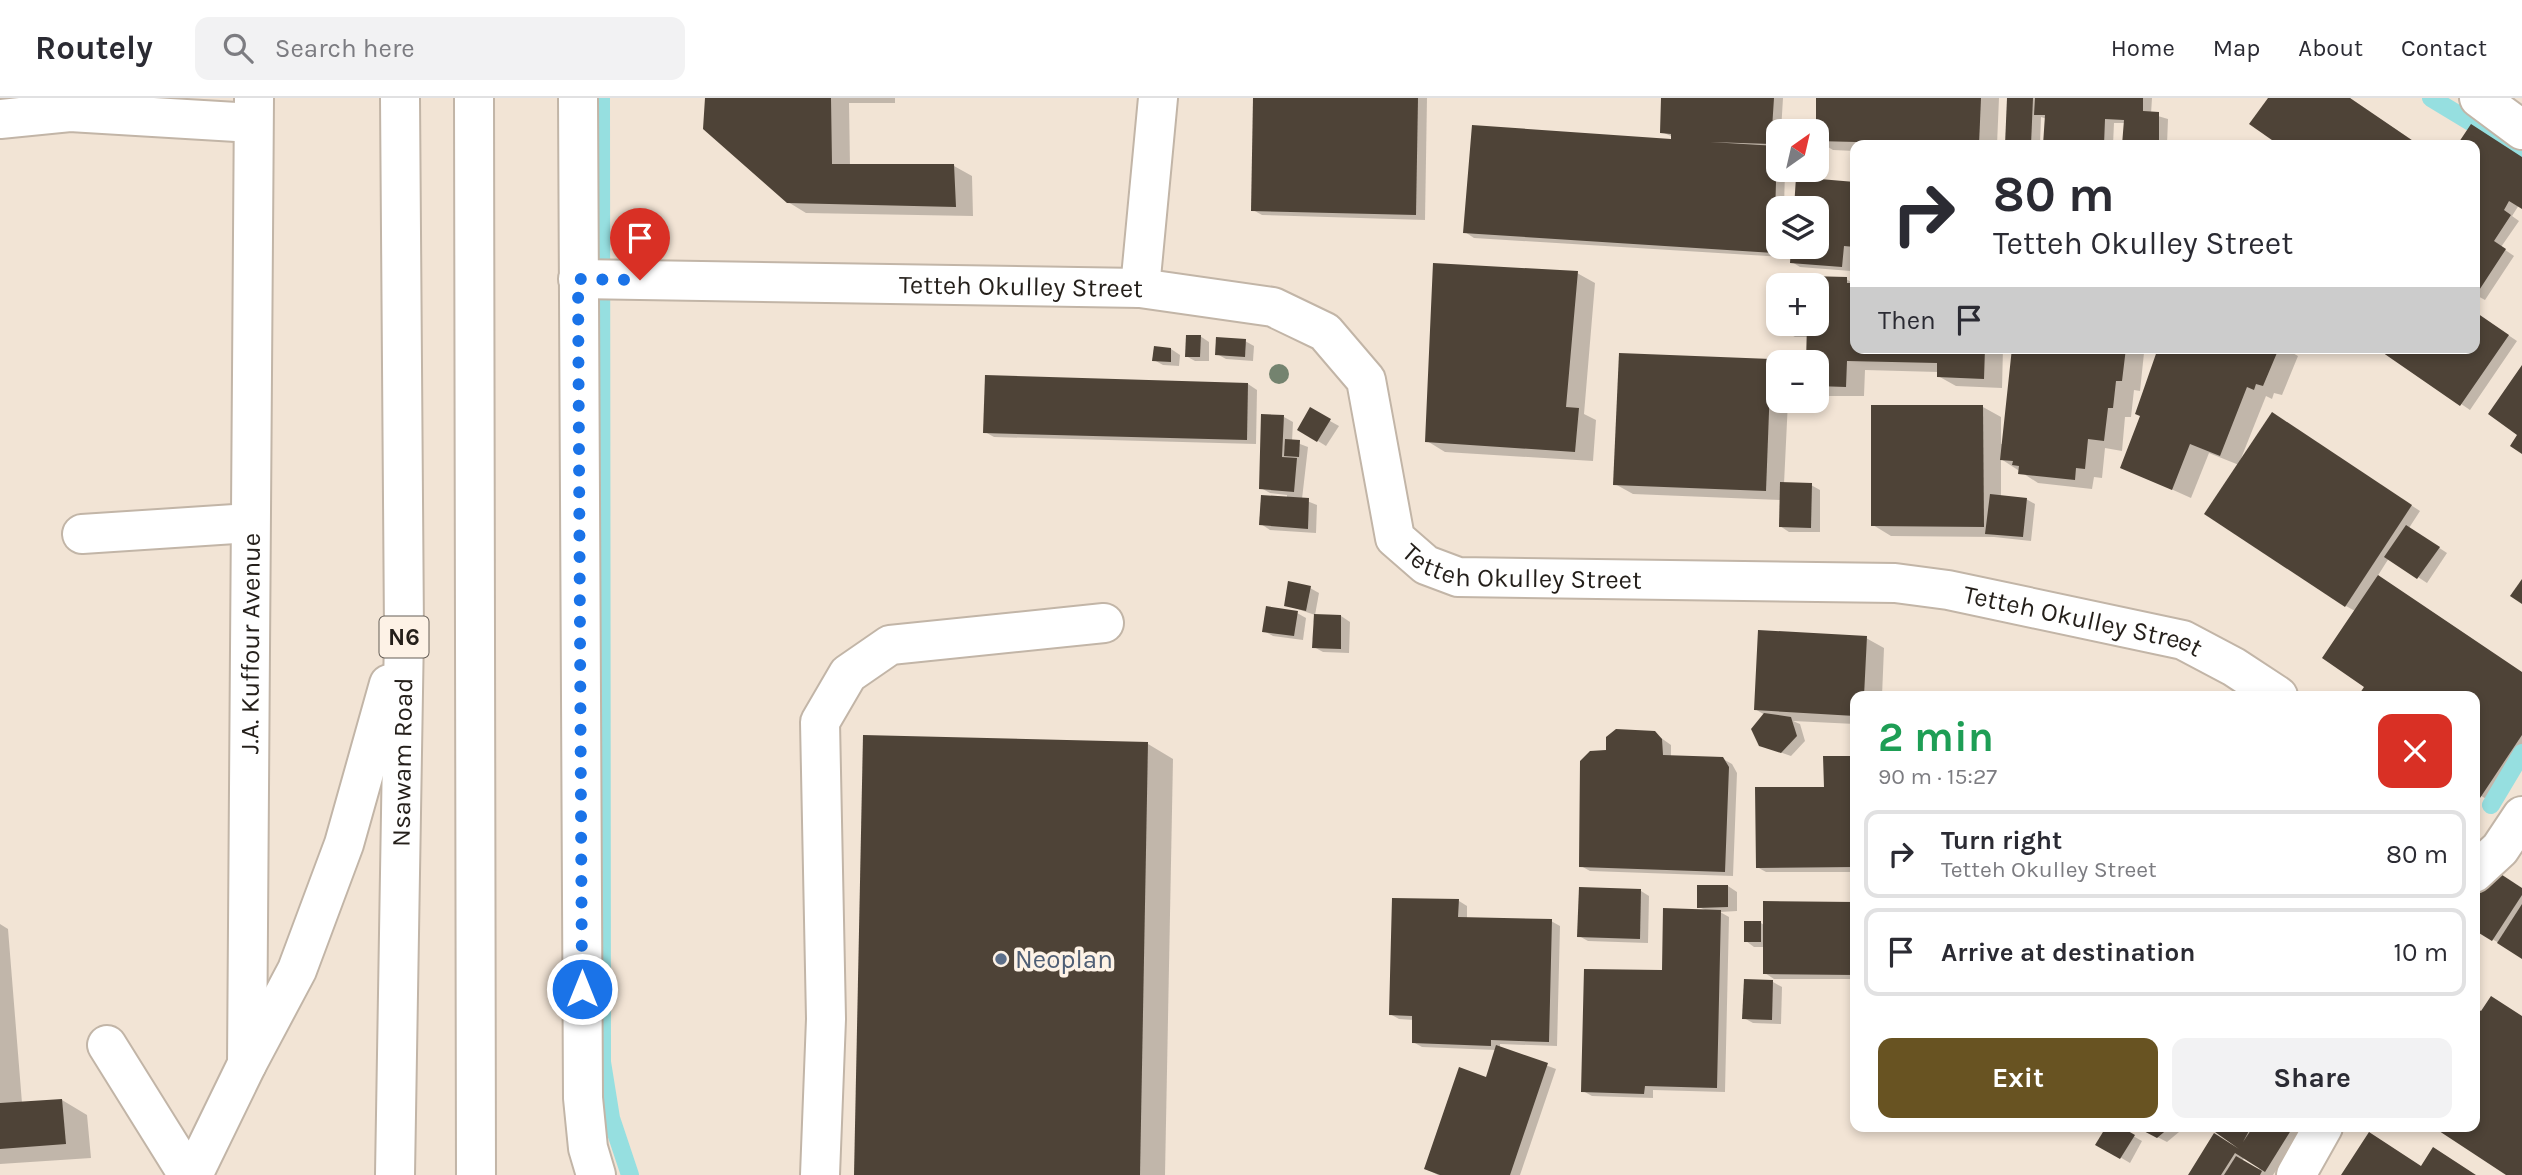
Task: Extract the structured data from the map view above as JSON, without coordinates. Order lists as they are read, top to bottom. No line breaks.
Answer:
{"streets":{"main road":["Tetteh Okulley Street","N6","J.A. Kuffour Avenue","Nsawam Road"]},"places":["Neoplan"],"north":"top right","page":{"header":"Routely","search":"Search here","nav":["Home","Map","About","Contact"],"map_buttons":["+","−"],"turn":["80 m","Tetteh Okulley Street"],"then":"Then","heading":["2 min","90 m · 15:27"],"list":[{"name":"Turn right","note":"Tetteh Okulley Street","value":"80 m"},{"name":"Arrive at destination","value":"10 m"}],"buttons":["Exit","Share"]}}
